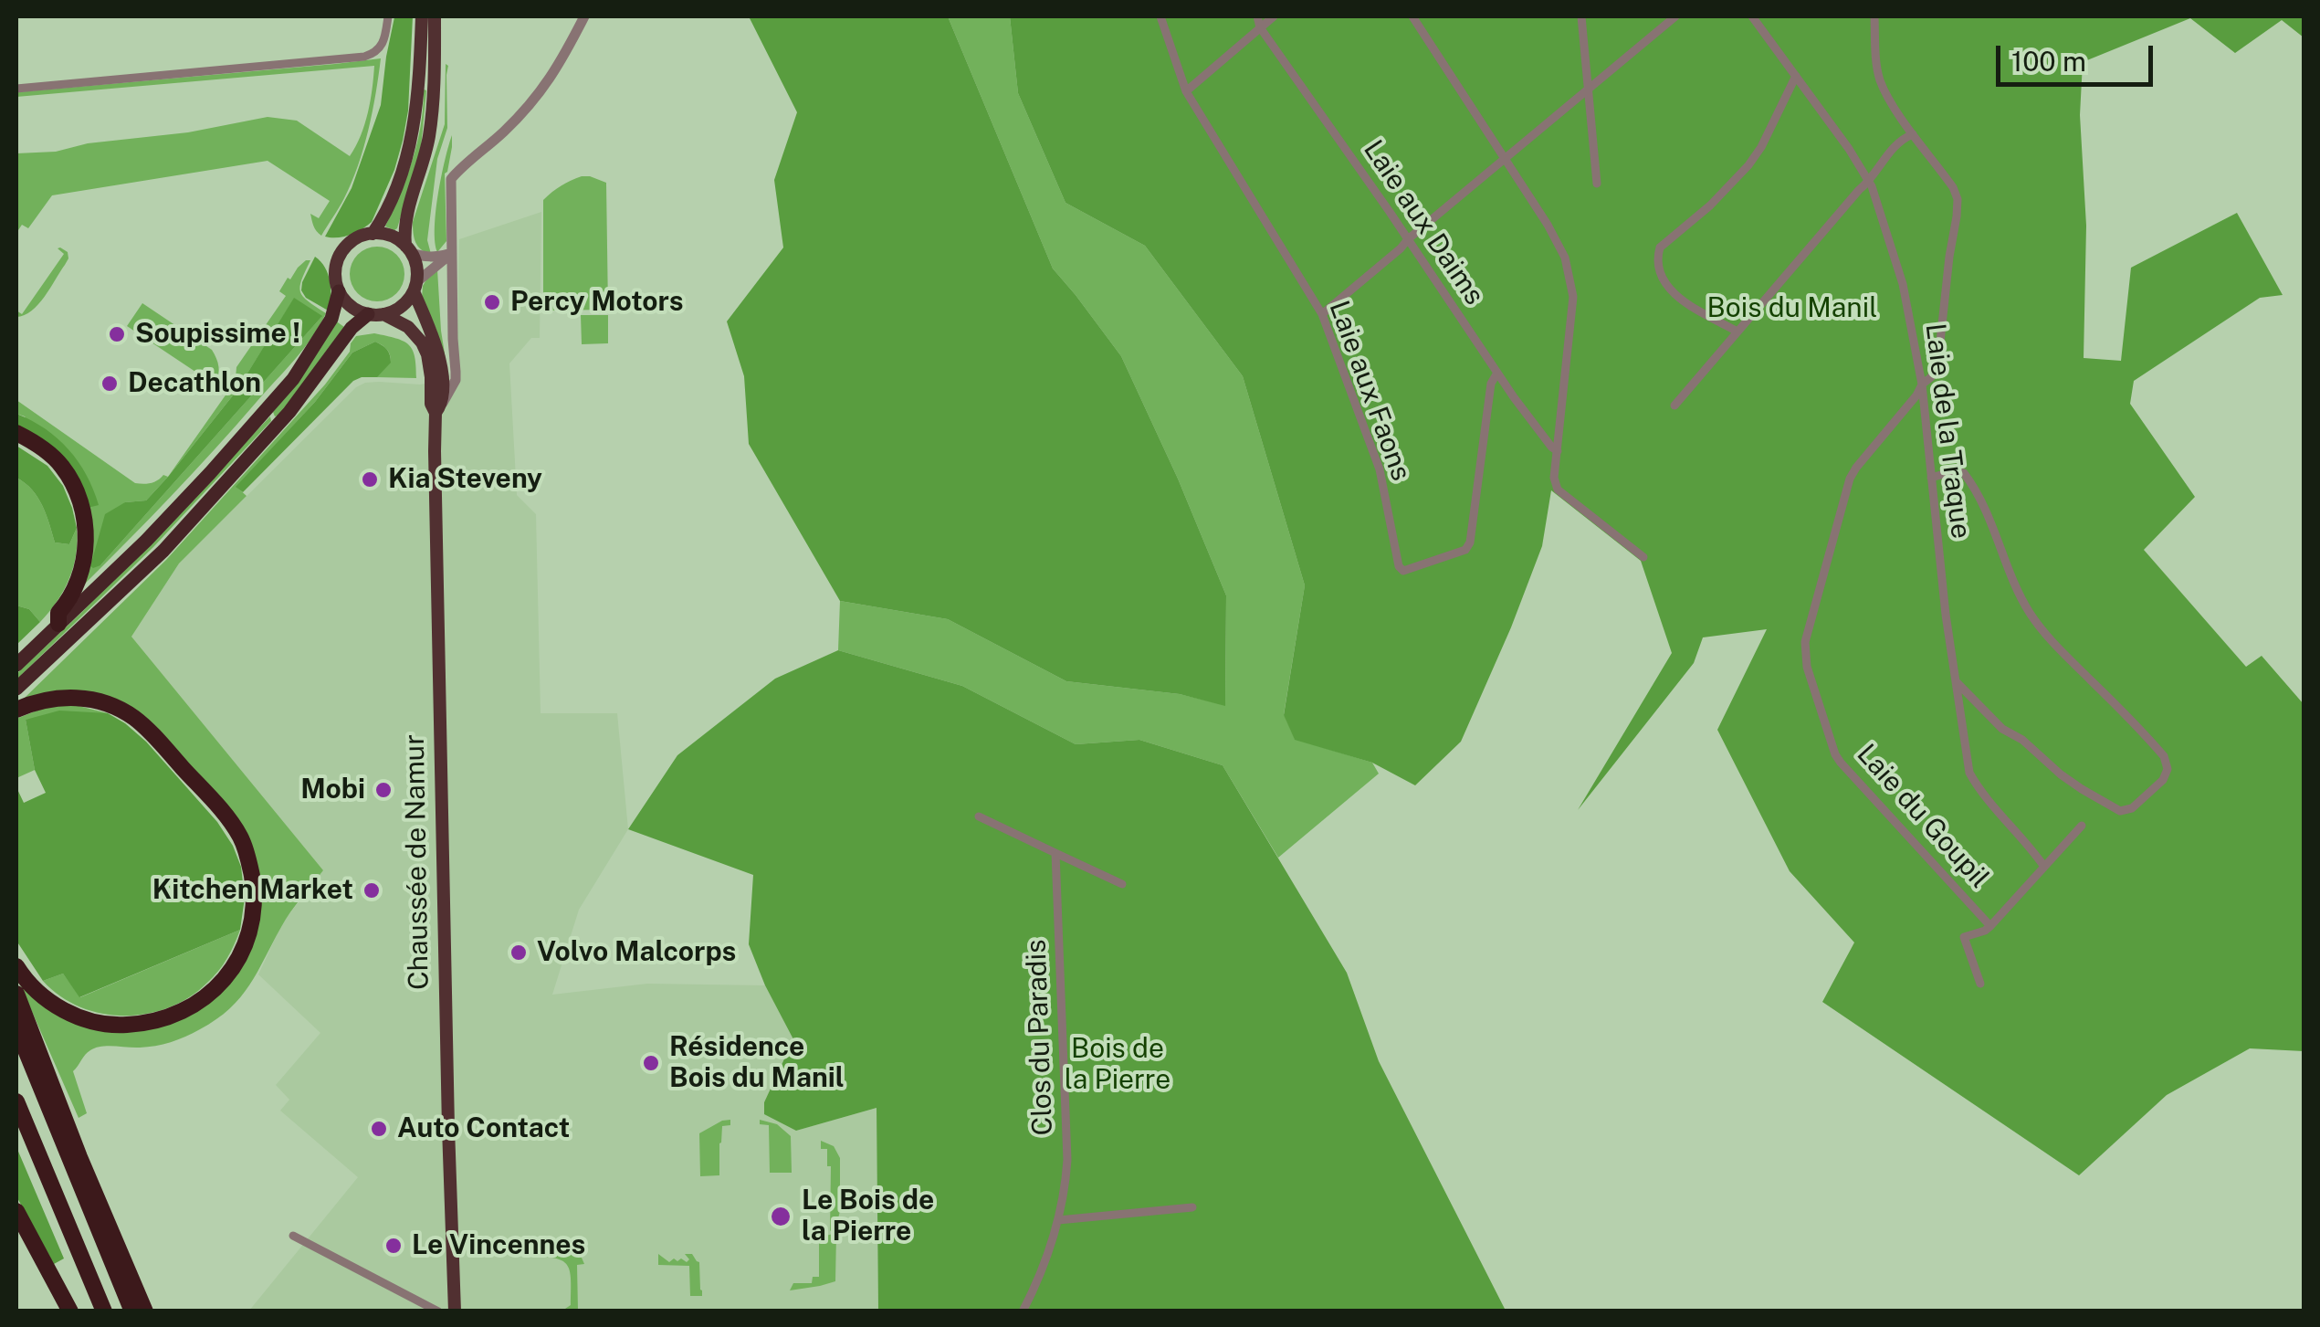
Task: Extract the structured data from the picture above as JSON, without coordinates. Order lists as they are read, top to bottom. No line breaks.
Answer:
{"streets":{"main road":["Chaussée de Namur"],"street":["Laie aux Daims","Laie aux Faons","Laie de la Traque","Laie du Goupil","Clos du Paradis"]},"crossings":[["Laie aux Daims","Laie aux Faons"],["Laie de la Traque","Laie du Goupil"]],"parks":["Bois du Manil","Bois de la Pierre"],"places":["Percy Motors","Soupissime !","Decathlon","Kia Steveny","Mobi","Kitchen Market","Volvo Malcorps","Résidence Bois du Manil","Auto Contact","Le Bois de la Pierre","Le Vincennes"],"scale_bar":"100 m"}
